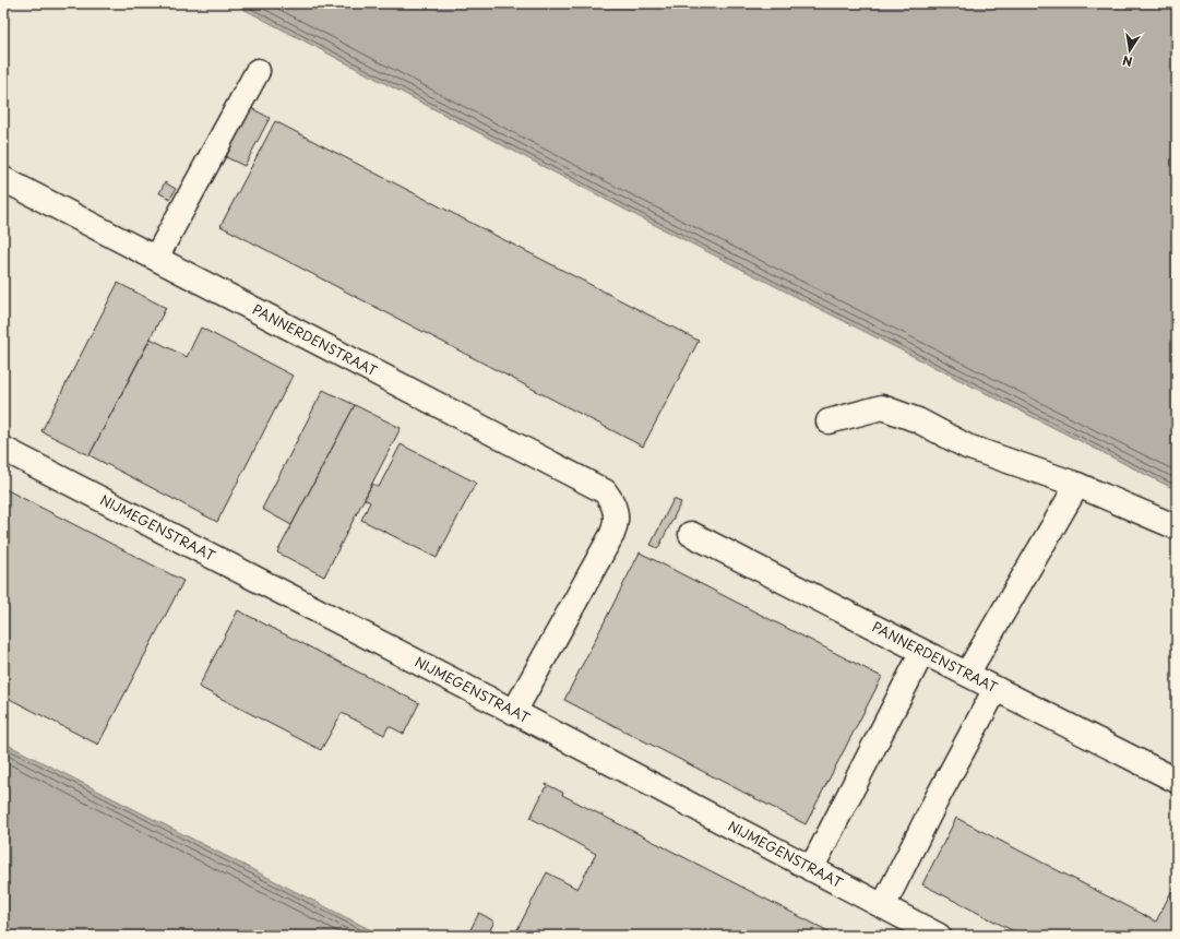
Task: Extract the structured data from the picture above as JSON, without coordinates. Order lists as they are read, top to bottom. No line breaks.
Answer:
{"streets":{"street":["PANNERDENSTRAAT","NIJMEGENSTRAAT"]},"crossings":[["PANNERDENSTRAAT","NIJMEGENSTRAAT"]],"north":"bottom"}
